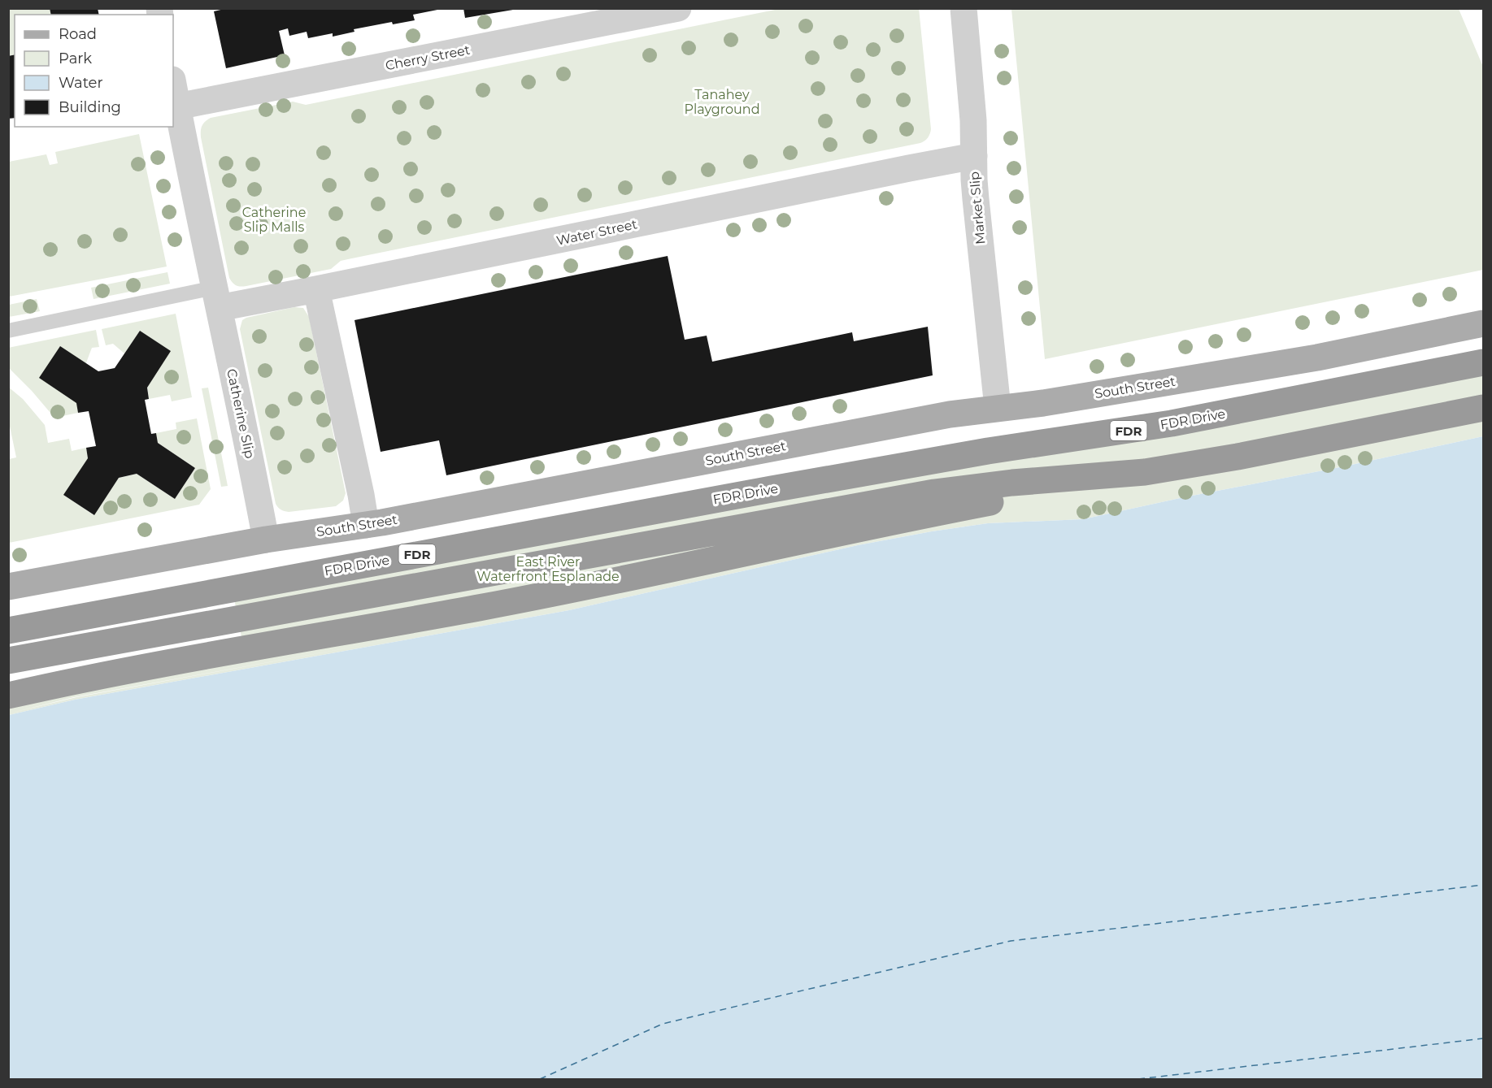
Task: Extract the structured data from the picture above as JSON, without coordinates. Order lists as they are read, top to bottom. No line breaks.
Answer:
{"streets":{"highway":["FDR Drive","FDR"],"main road":["South Street"],"street":["Cherry Street","Market Slip","Water Street","Catherine Slip"]},"crossings":[["Cherry Street","Catherine Slip"],["Market Slip","Water Street"],["Market Slip","South Street"],["Water Street","Catherine Slip"],["South Street","Catherine Slip"]],"parks":["Tanahey Playground","Catherine Slip Malls","East River Waterfront Esplanade"],"legend":["Road","Park","Water","Building"]}
